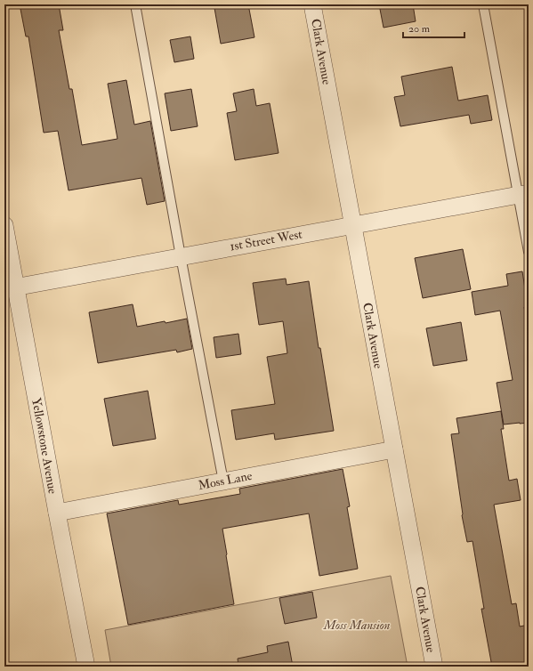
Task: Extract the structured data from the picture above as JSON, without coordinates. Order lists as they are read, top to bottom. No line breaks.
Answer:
{"streets":{"street":["Clark Avenue","1st Street West","Yellowstone Avenue","Moss Lane"]},"crossings":[["Clark Avenue","1st Street West"],["Clark Avenue","Moss Lane"],["1st Street West","Yellowstone Avenue"],["Yellowstone Avenue","Moss Lane"]],"parks":["Moss Mansion"],"scale_bar":"20 m"}
